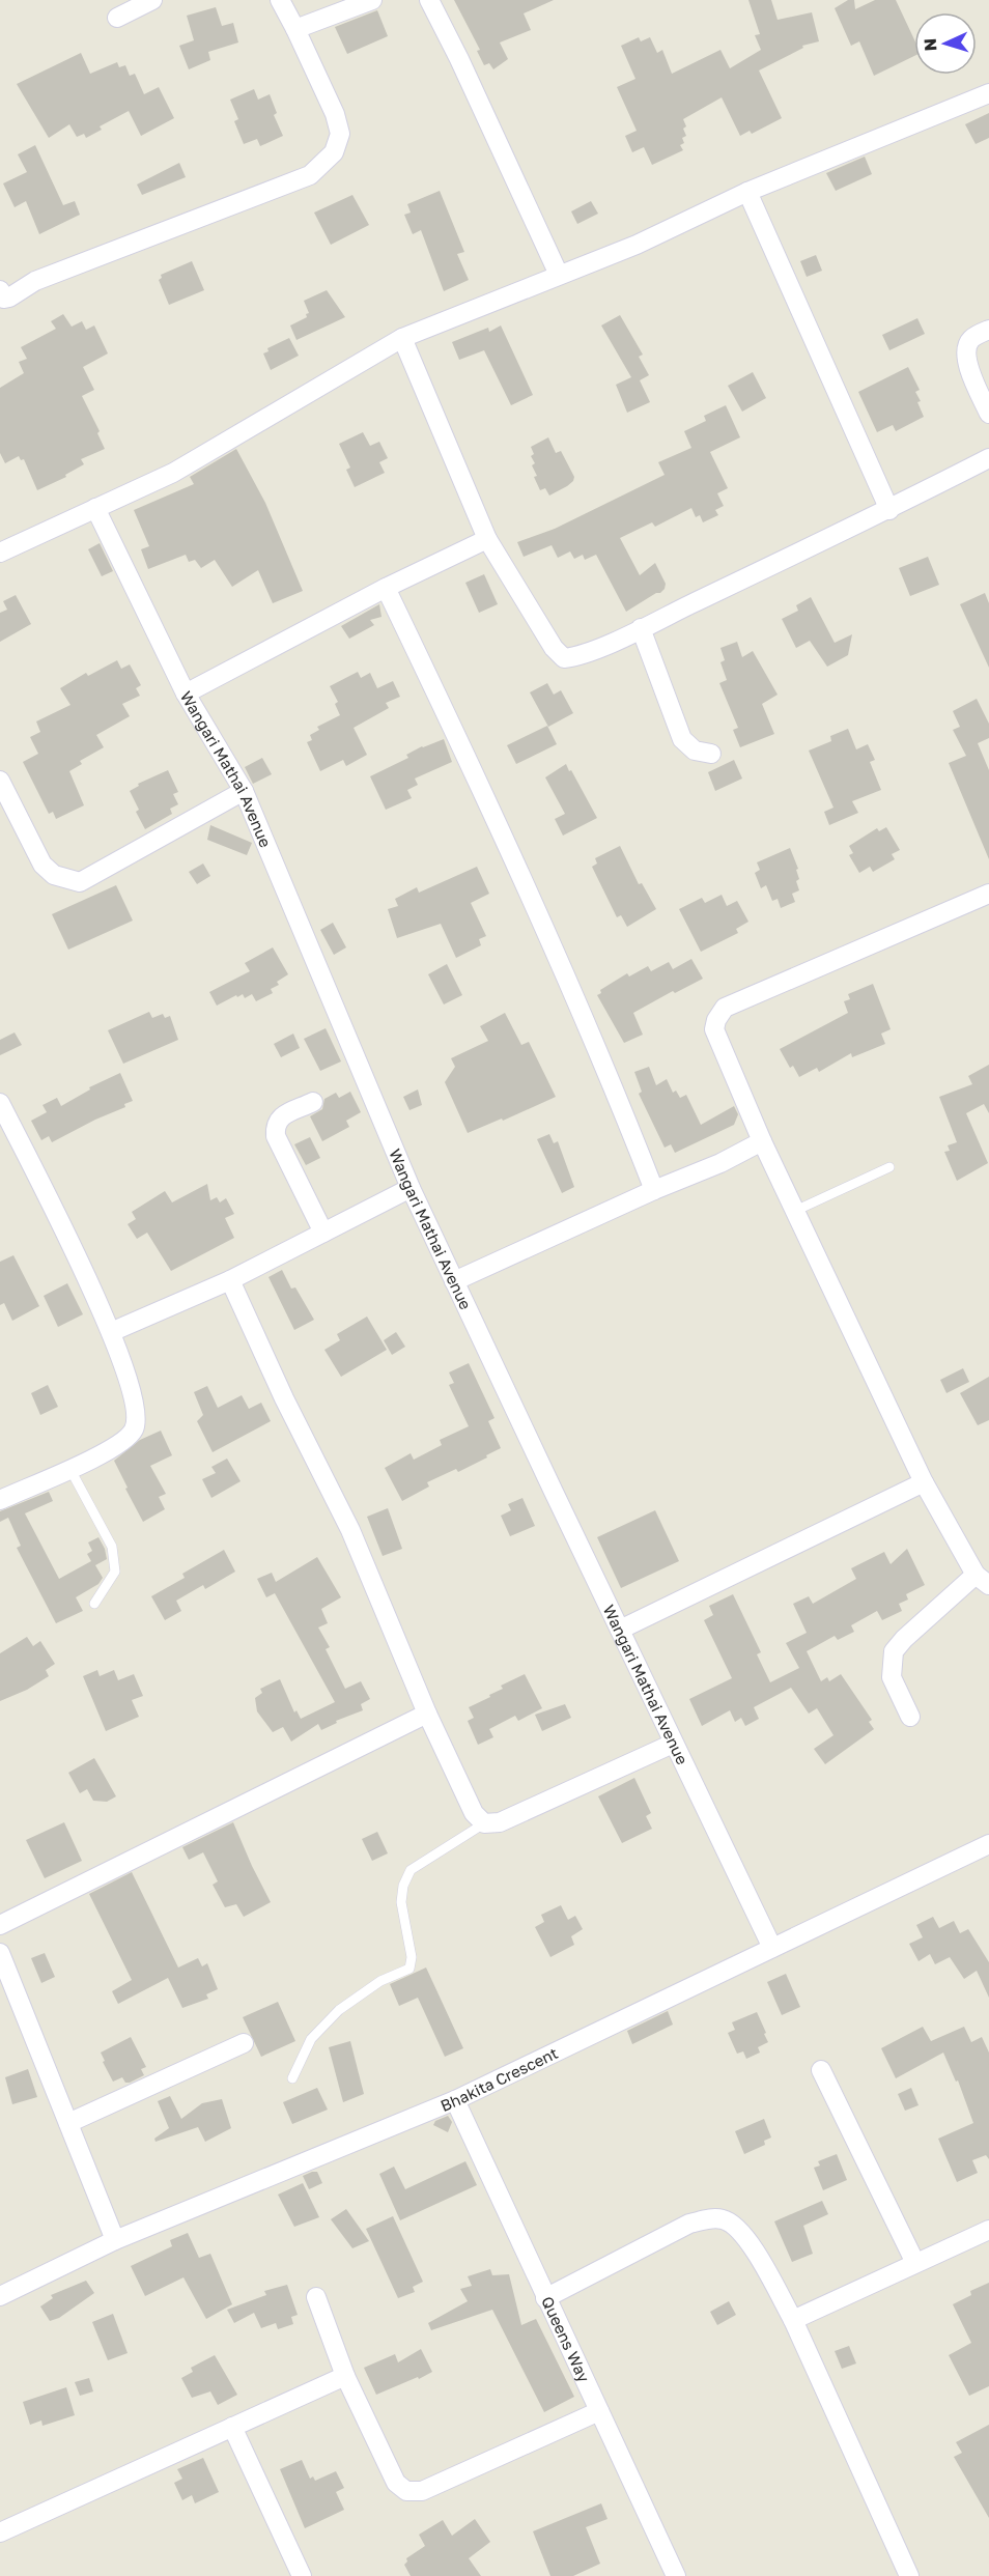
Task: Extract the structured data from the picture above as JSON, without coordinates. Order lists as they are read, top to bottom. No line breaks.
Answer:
{"streets":{"street":["Wangari Mathai Avenue","Bhakita Crescent","Queens Way"]},"crossings":[["Wangari Mathai Avenue","Bhakita Crescent"],["Bhakita Crescent","Queens Way"]],"north":"left"}
